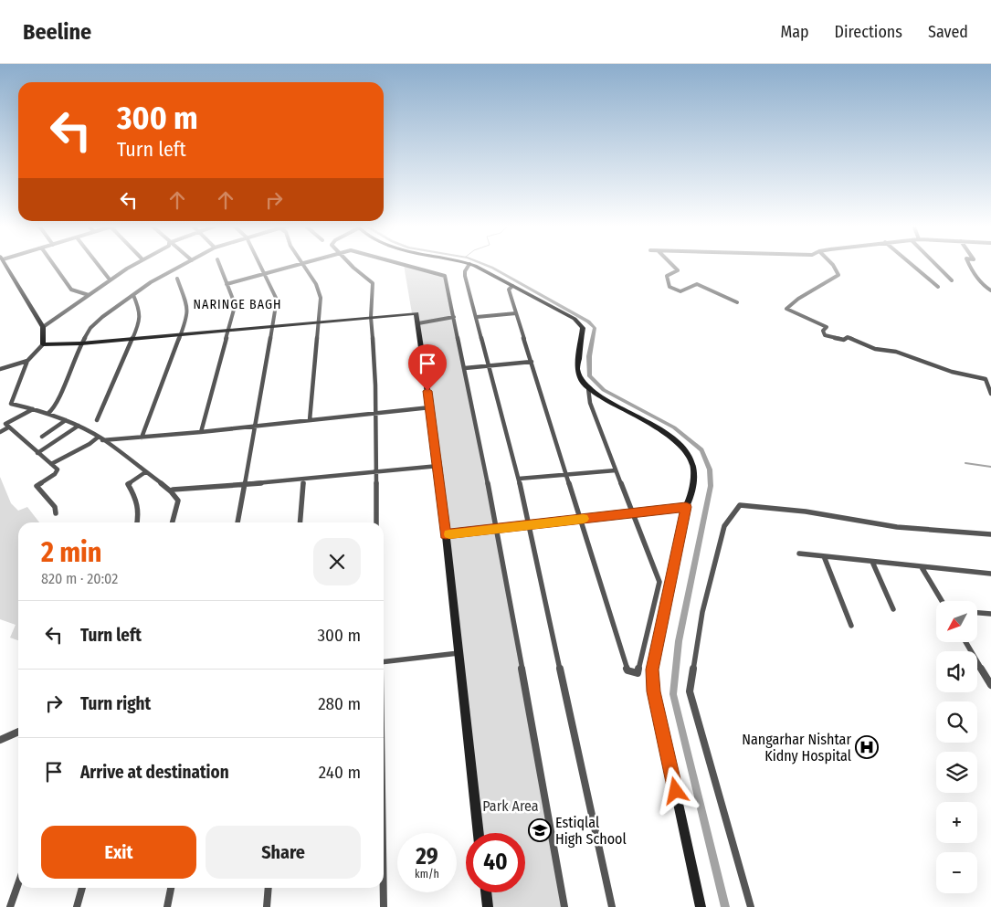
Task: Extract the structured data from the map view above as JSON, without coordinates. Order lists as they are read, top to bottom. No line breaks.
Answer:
{"districts":["NARINGE BAGH"],"parks":["Park Area"],"places":{"hospital":["Nangarhar Nishtar Kidny Hospital"],"school or university":["Estiqlal High School"]},"north":"bottom left","page":{"header":"Beeline","nav":["Map","Directions","Saved"],"turn":["300 m","Turn left"],"heading":["2 min","820 m · 20:02"],"list":[{"name":"Turn left","value":"300 m"},{"name":"Turn right","value":"280 m"},{"name":"Arrive at destination","value":"240 m"}],"map_buttons":["+","−"],"buttons":["Exit","Share"],"speed":"29 km/h","limit":"40"}}
